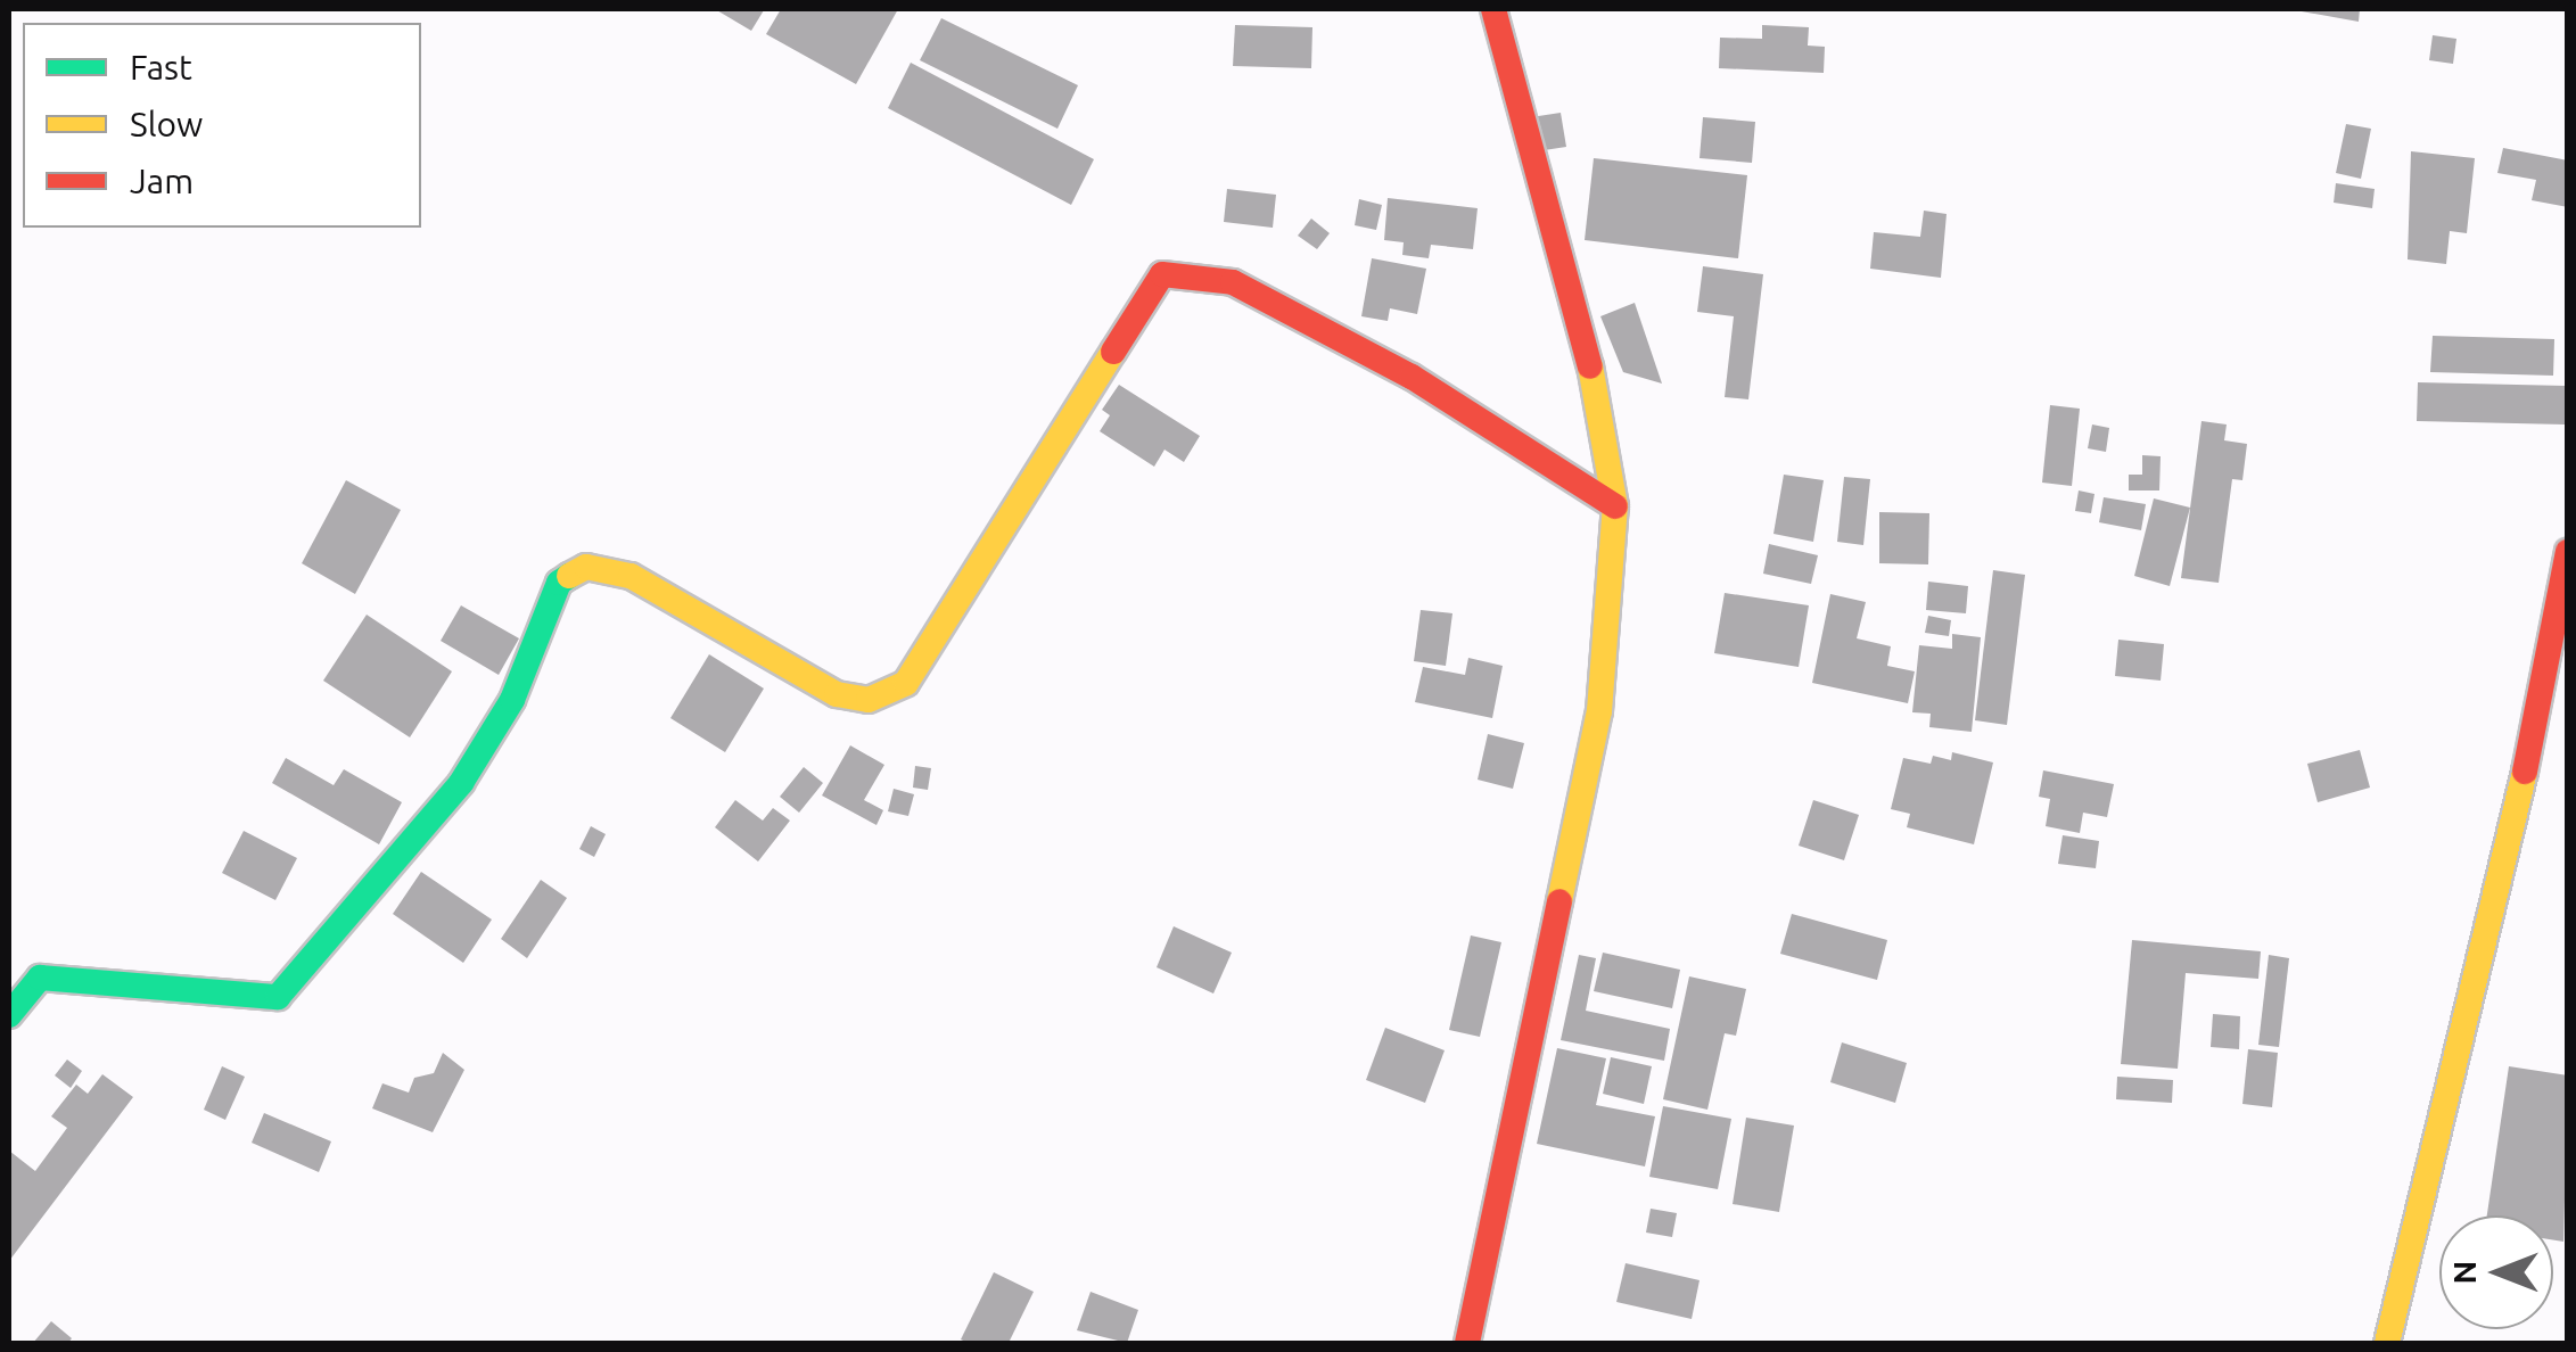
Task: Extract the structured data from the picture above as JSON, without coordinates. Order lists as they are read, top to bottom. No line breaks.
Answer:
{"legend":["Fast","Slow","Jam"],"north":"left"}
